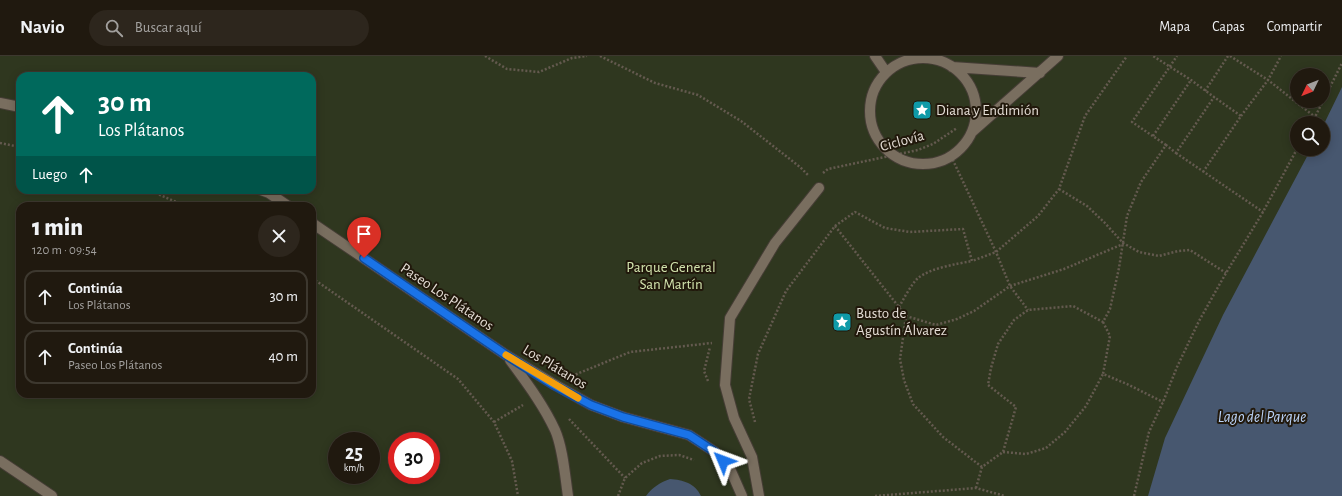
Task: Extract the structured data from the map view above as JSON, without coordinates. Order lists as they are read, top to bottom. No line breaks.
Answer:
{"streets":{"street":["Paseo Los Plátanos","Los Plátanos"],"path":["Ciclovía"]},"crossings":[["Paseo Los Plátanos","Los Plátanos"]],"water":["Lago del Parque"],"parks":["Parque General San Martín"],"places":{"place":["Diana y Endimión","Busto de Agustín Álvarez"]},"north":"bottom left","page":{"header":"Navio","search":"Buscar aquí","nav":["Mapa","Capas","Compartir"],"turn":["30 m","Los Plátanos"],"then":"Luego","heading":["1 min","120 m · 09:54"],"list":[{"name":"Continúa","note":"Los Plátanos","value":"30 m"},{"name":"Continúa","note":"Paseo Los Plátanos","value":"40 m"}],"speed":"25 km/h","limit":"30"}}
